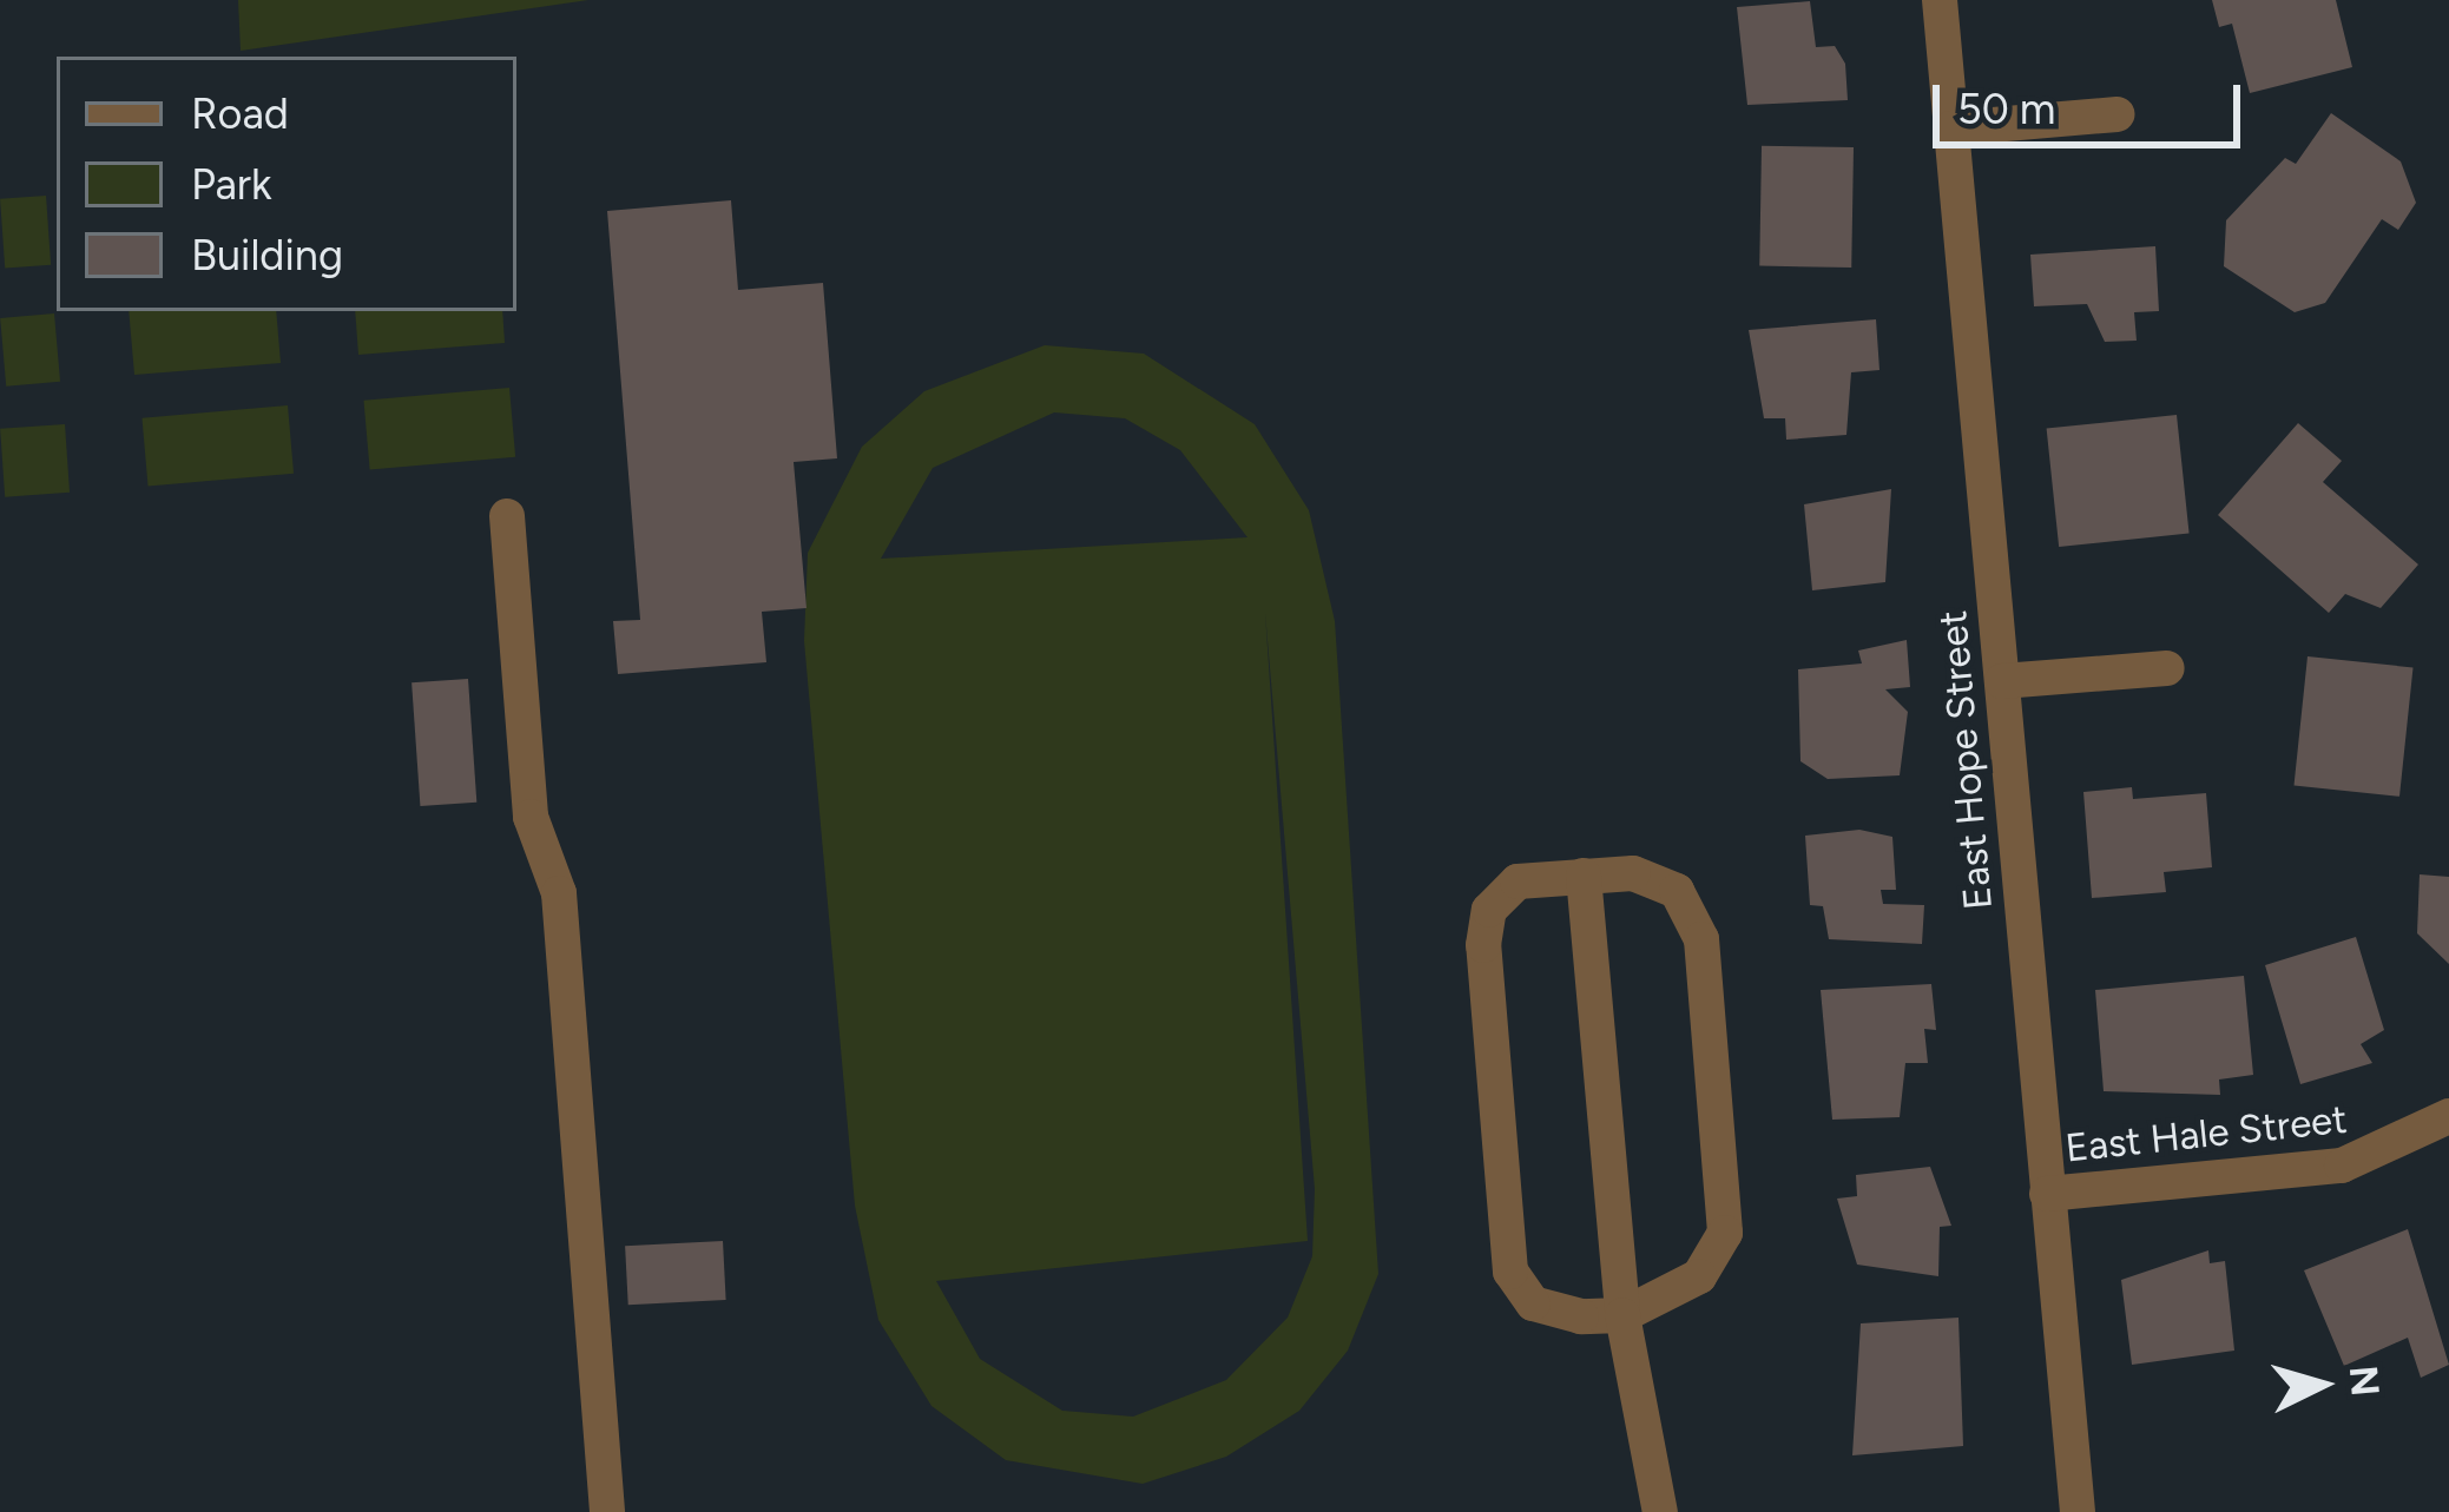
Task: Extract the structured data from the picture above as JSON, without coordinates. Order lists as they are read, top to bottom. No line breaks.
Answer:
{"streets":{"street":["East Hope Street","East Hale Street"]},"crossings":[["East Hope Street","East Hale Street"]],"legend":["Road","Park","Building"],"scale_bar":"50 m","north":"right"}
